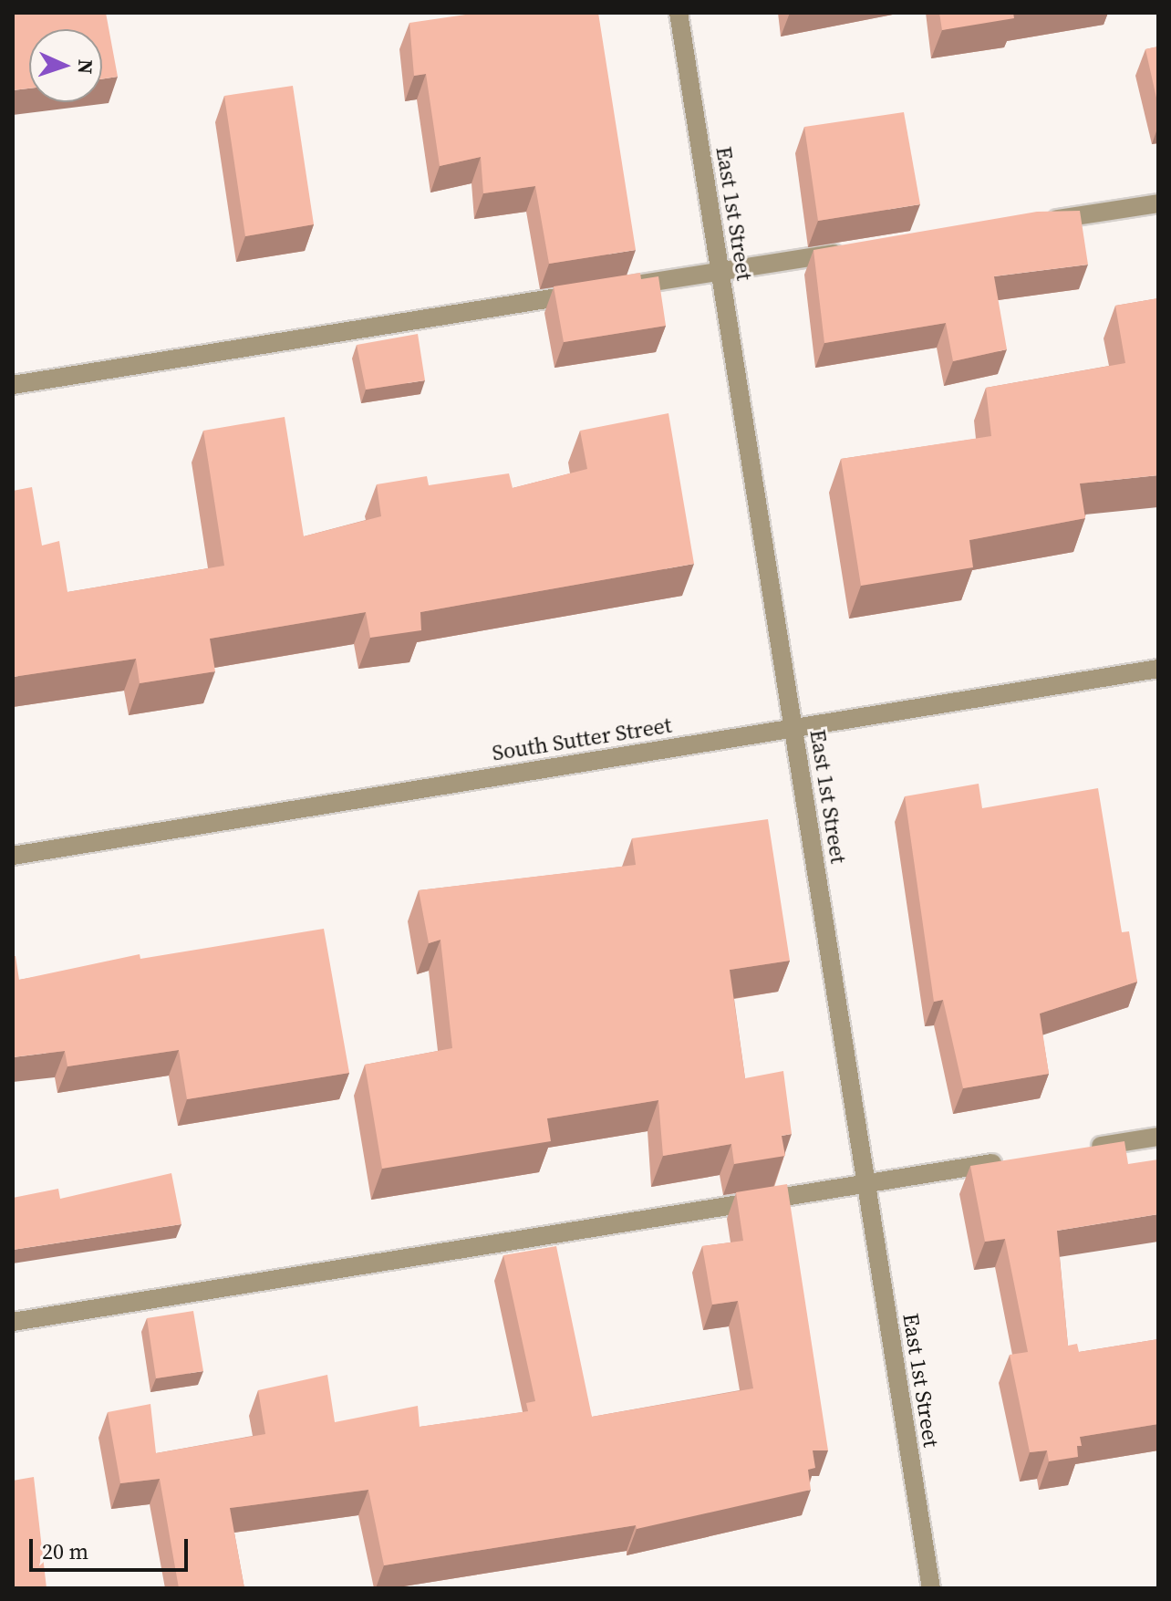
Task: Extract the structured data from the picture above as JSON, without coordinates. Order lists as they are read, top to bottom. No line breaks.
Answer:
{"streets":{"street":["East 1st Street","South Sutter Street"]},"crossings":[["East 1st Street","South Sutter Street"]],"scale_bar":"20 m","north":"right"}
